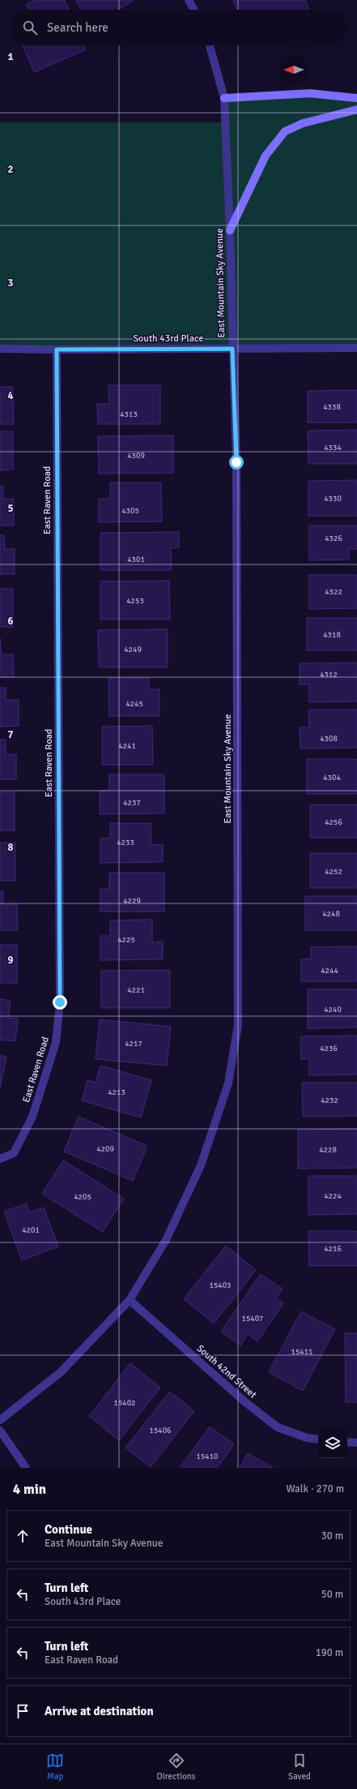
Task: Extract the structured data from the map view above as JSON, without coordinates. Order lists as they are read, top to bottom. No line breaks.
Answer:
{"streets":{"street":["East Mountain Sky Avenue","South 43rd Place","East Raven Road","South 42nd Street"]},"crossings":[["East Mountain Sky Avenue","South 43rd Place"],["East Mountain Sky Avenue","South 42nd Street"],["South 43rd Place","East Raven Road"]],"house_numbers":["4338","4313","4334","4309","4330","4305","4326","4301","4322","4253","4318","4249","4312","4245","4308","4241","4304","4237","4256","4233","4252","4229","4248","4225","4244","4221","4240","4217","4236","4213","4232","4209","4228","4224","4205","4201","4216","15403","15407","15411","15402","15406","15410"],"north":"left","page":{"search":"Search here","heading":["4 min","Walk · 270 m"],"list":[["Continue","East Mountain Sky Avenue","30 m"],["Turn left","South 43rd Place","50 m"],["Turn left","East Raven Road","190 m"],"Arrive at destination"],"nav":["Map","Directions","Saved"]},"grid":{"rows":["1","2","3","4","5","6","7","8","9"]}}
